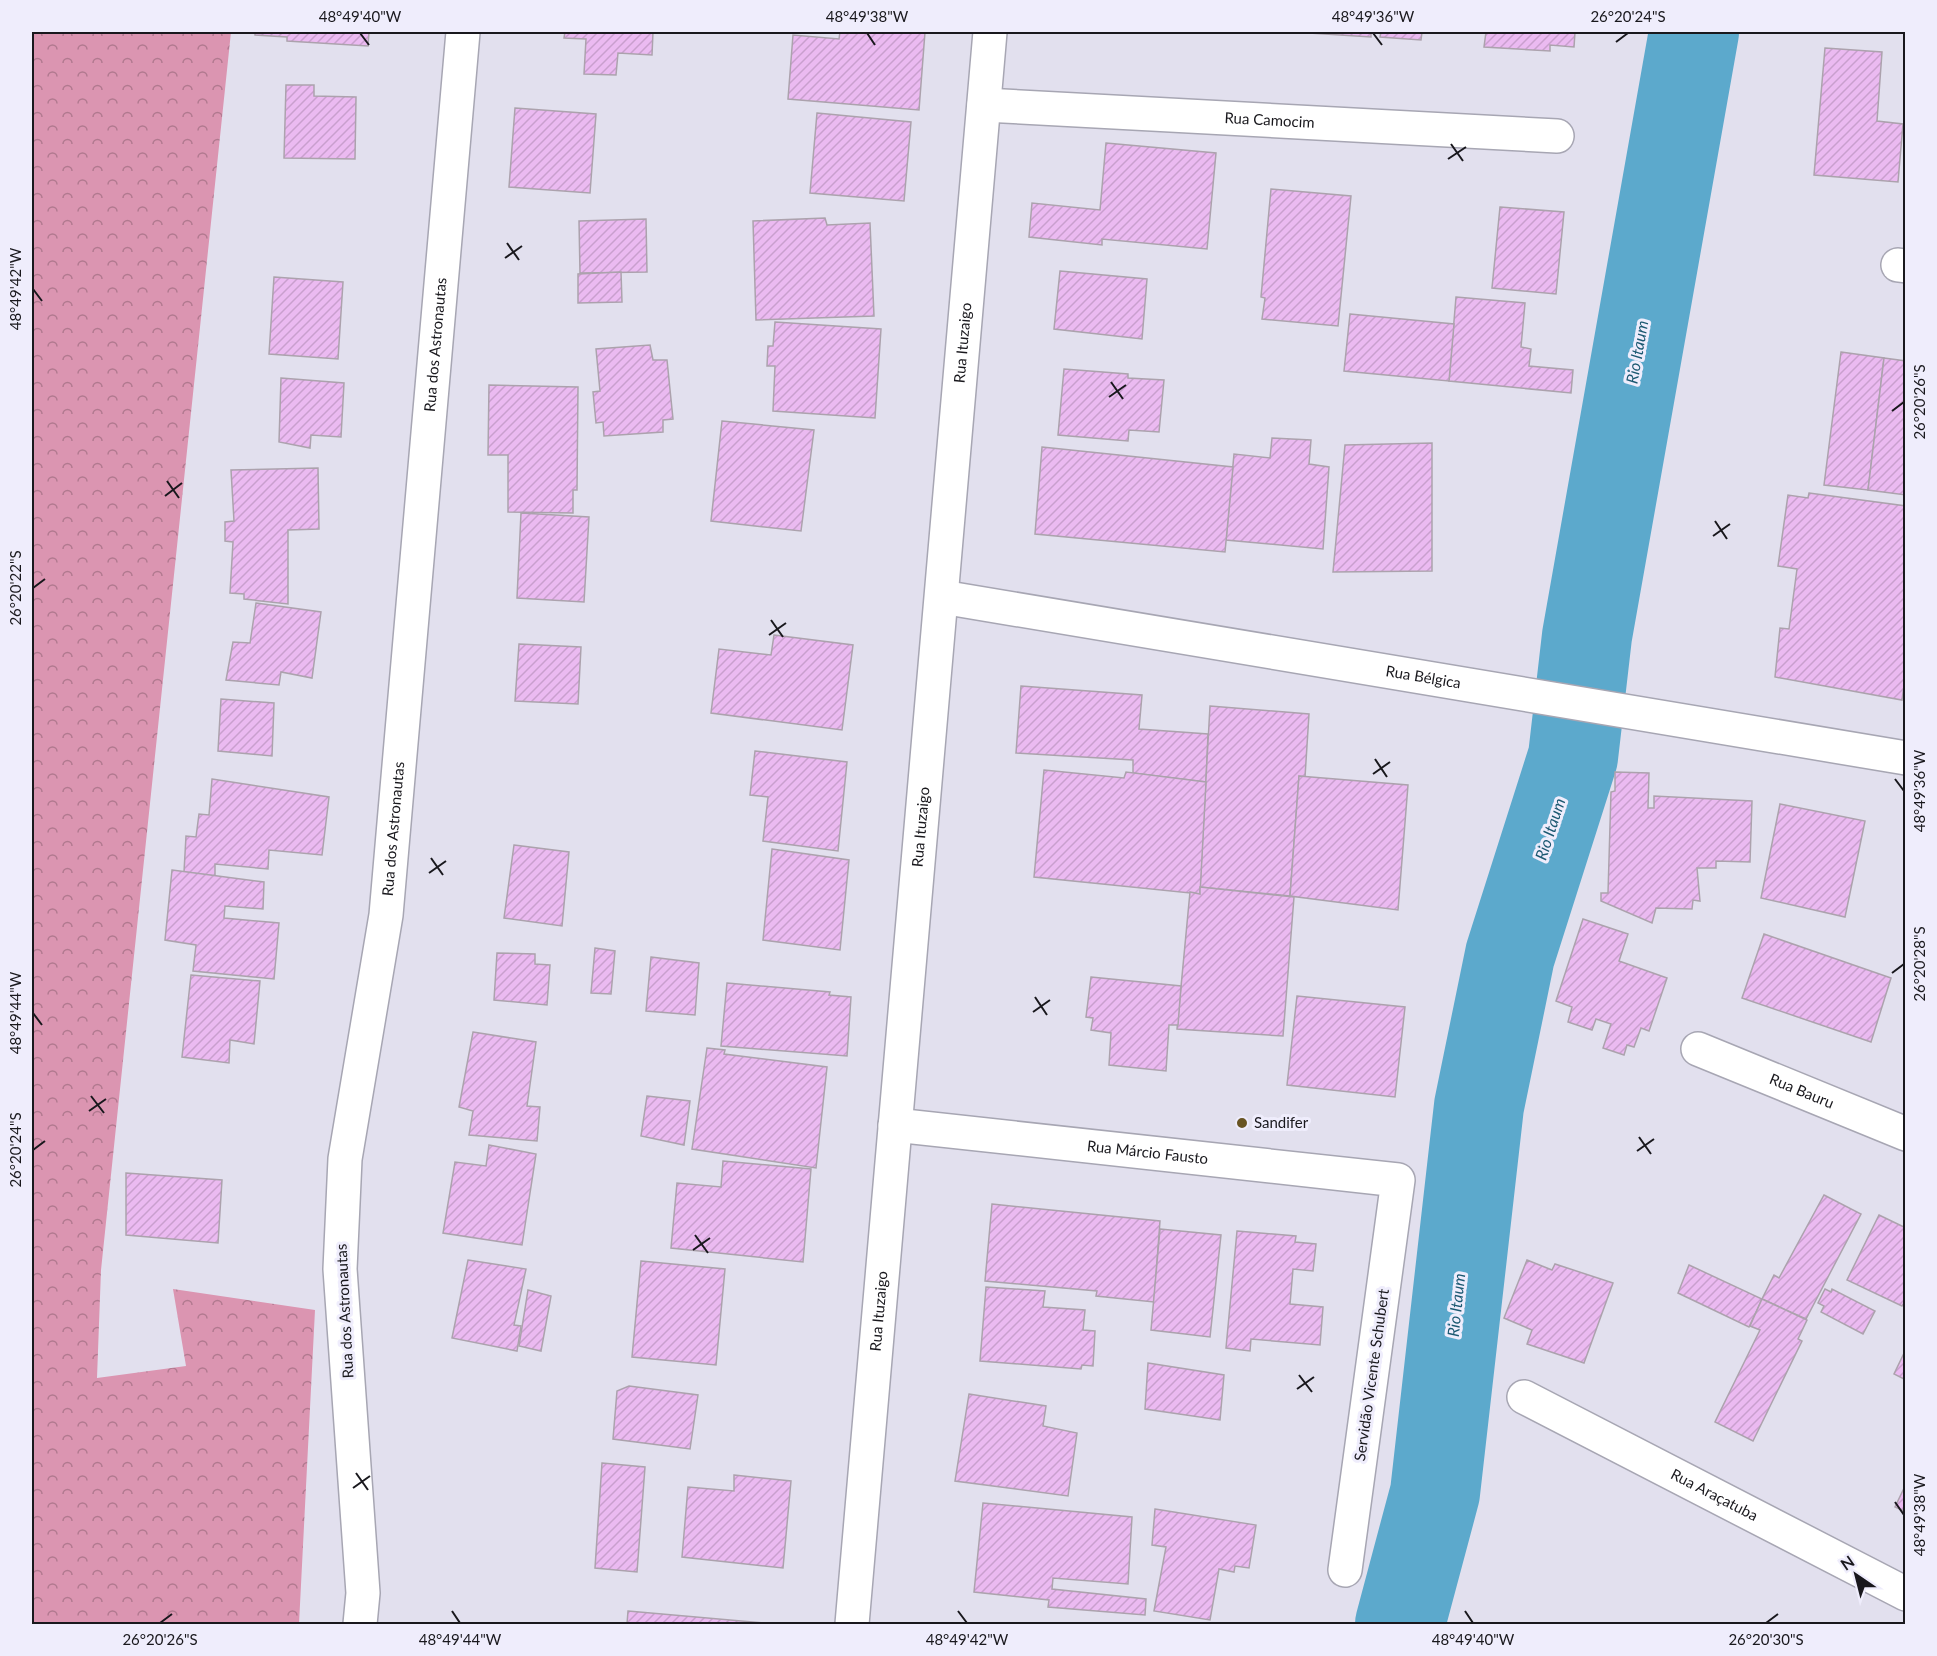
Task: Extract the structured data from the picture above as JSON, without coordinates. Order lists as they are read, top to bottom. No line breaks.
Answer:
{"streets":{"street":["Rua Camocim","Rua Ituzaigo","Rua dos Astronautas","Rua Bélgica","Rua Bauru","Rua Márcio Fausto","Servidão Vicente Schubert","Rua Araçatuba"]},"crossings":[["Rua Camocim","Rua Ituzaigo"],["Rua Ituzaigo","Rua Bélgica"],["Rua Ituzaigo","Rua Márcio Fausto"],["Rua Márcio Fausto","Servidão Vicente Schubert"]],"water":["Rio Itaum"],"places":["Sandifer"],"north":"top left","coordinates":["48°49'40\"W","48°49'38\"W","48°49'36\"W","26°20'24\"S","48°49'42\"W","26°20'26\"S","26°20'22\"S","26°20'28\"S","48°49'44\"W","26°20'30\"S"]}
